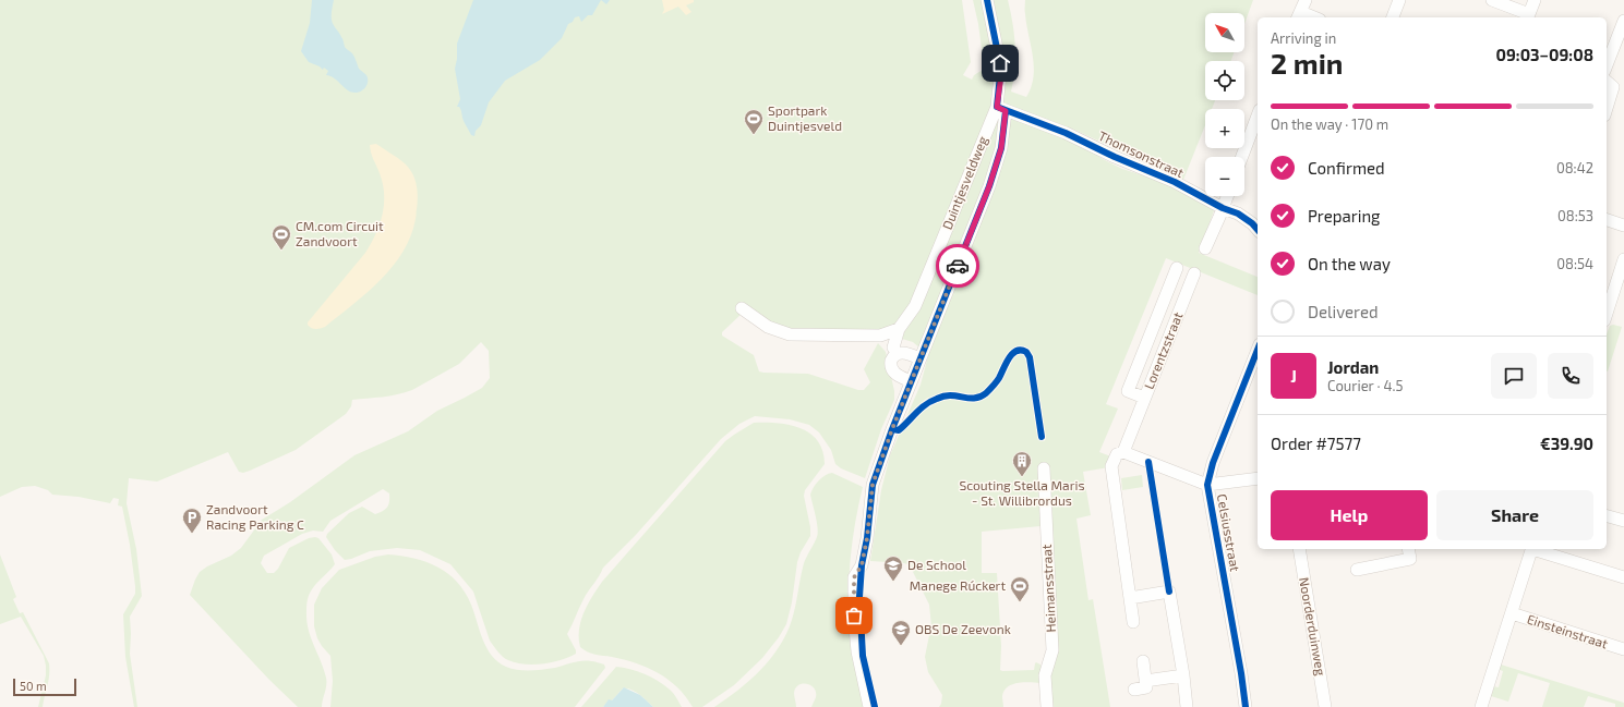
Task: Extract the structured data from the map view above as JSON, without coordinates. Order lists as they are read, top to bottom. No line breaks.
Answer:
{"streets":{"street":["Thomsonstraat","Duintjesveldweg","Lorentzstraat","Celsiusstraat","Heimansstraat","Noorderduinweg","Einsteinstraat"]},"crossings":[["Thomsonstraat","Duintjesveldweg"]],"places":{"sports":["Sportpark Duintjesveld","CM.com Circuit Zandvoort","Manege Rúckert"],"building":["Scouting Stella Maris - St. Willibrordus"],"parking":["Zandvoort Racing Parking C"],"school or university":["De School","OBS De Zeevonk"]},"scale_bar":"50 m","north":"top left","page":{"map_buttons":["+","−"],"heading":["2 min","Arriving in","09:03–09:08"],"panel":["Jordan","Courier · 4.5","Order #7577","€39.90"],"bar":"On the way · 170 m","list":[["Confirmed","08:42"],["Preparing","08:53"],["On the way","08:54"],"Delivered"],"round":"J","buttons":["Help","Share"],"scale":"50 m"}}
